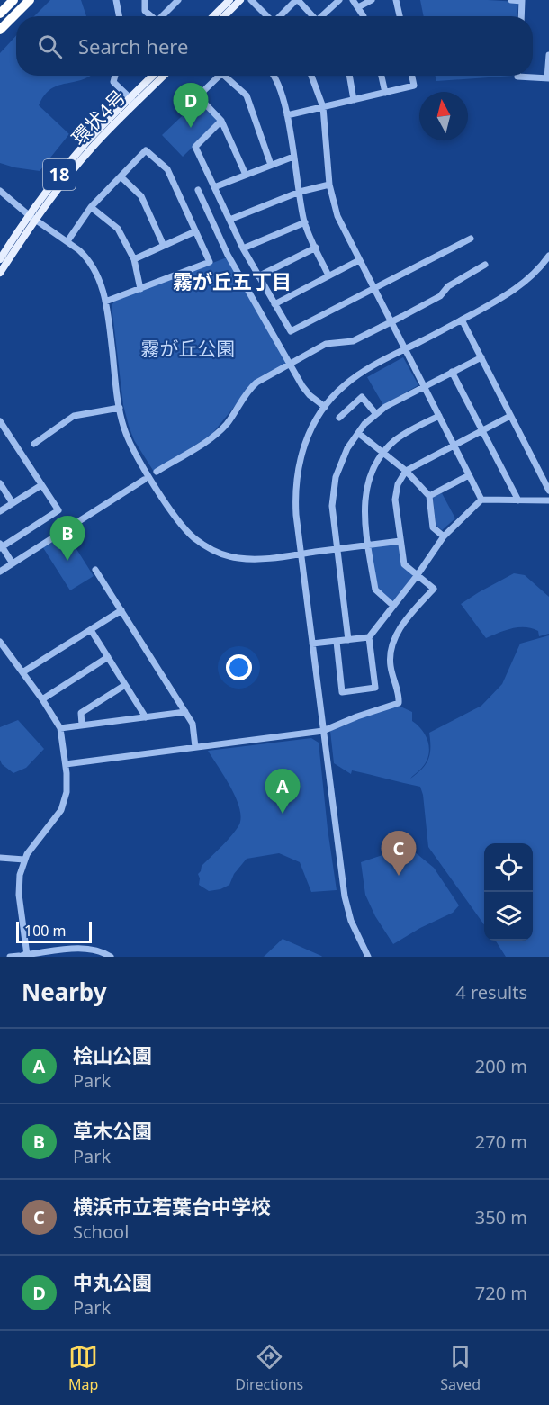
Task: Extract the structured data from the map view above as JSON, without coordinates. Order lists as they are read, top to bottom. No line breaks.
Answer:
{"streets":{"main road":["環状4号","18"]},"districts":["霧が丘五丁目"],"parks":["霧が丘公園"],"scale_bar":"100 m","north":"top","page":{"search":"Search here","pins":["D","B","A","C"],"scale":"100 m","heading":["Nearby","4 results"],"list":[{"mark":"A","name":"桧山公園","note":"Park","value":"200 m"},{"mark":"B","name":"草木公園","note":"Park","value":"270 m"},{"mark":"C","name":"横浜市立若葉台中学校","note":"School","value":"350 m"},{"mark":"D","name":"中丸公園","note":"Park","value":"720 m"}],"nav":["Map","Directions","Saved"]}}
